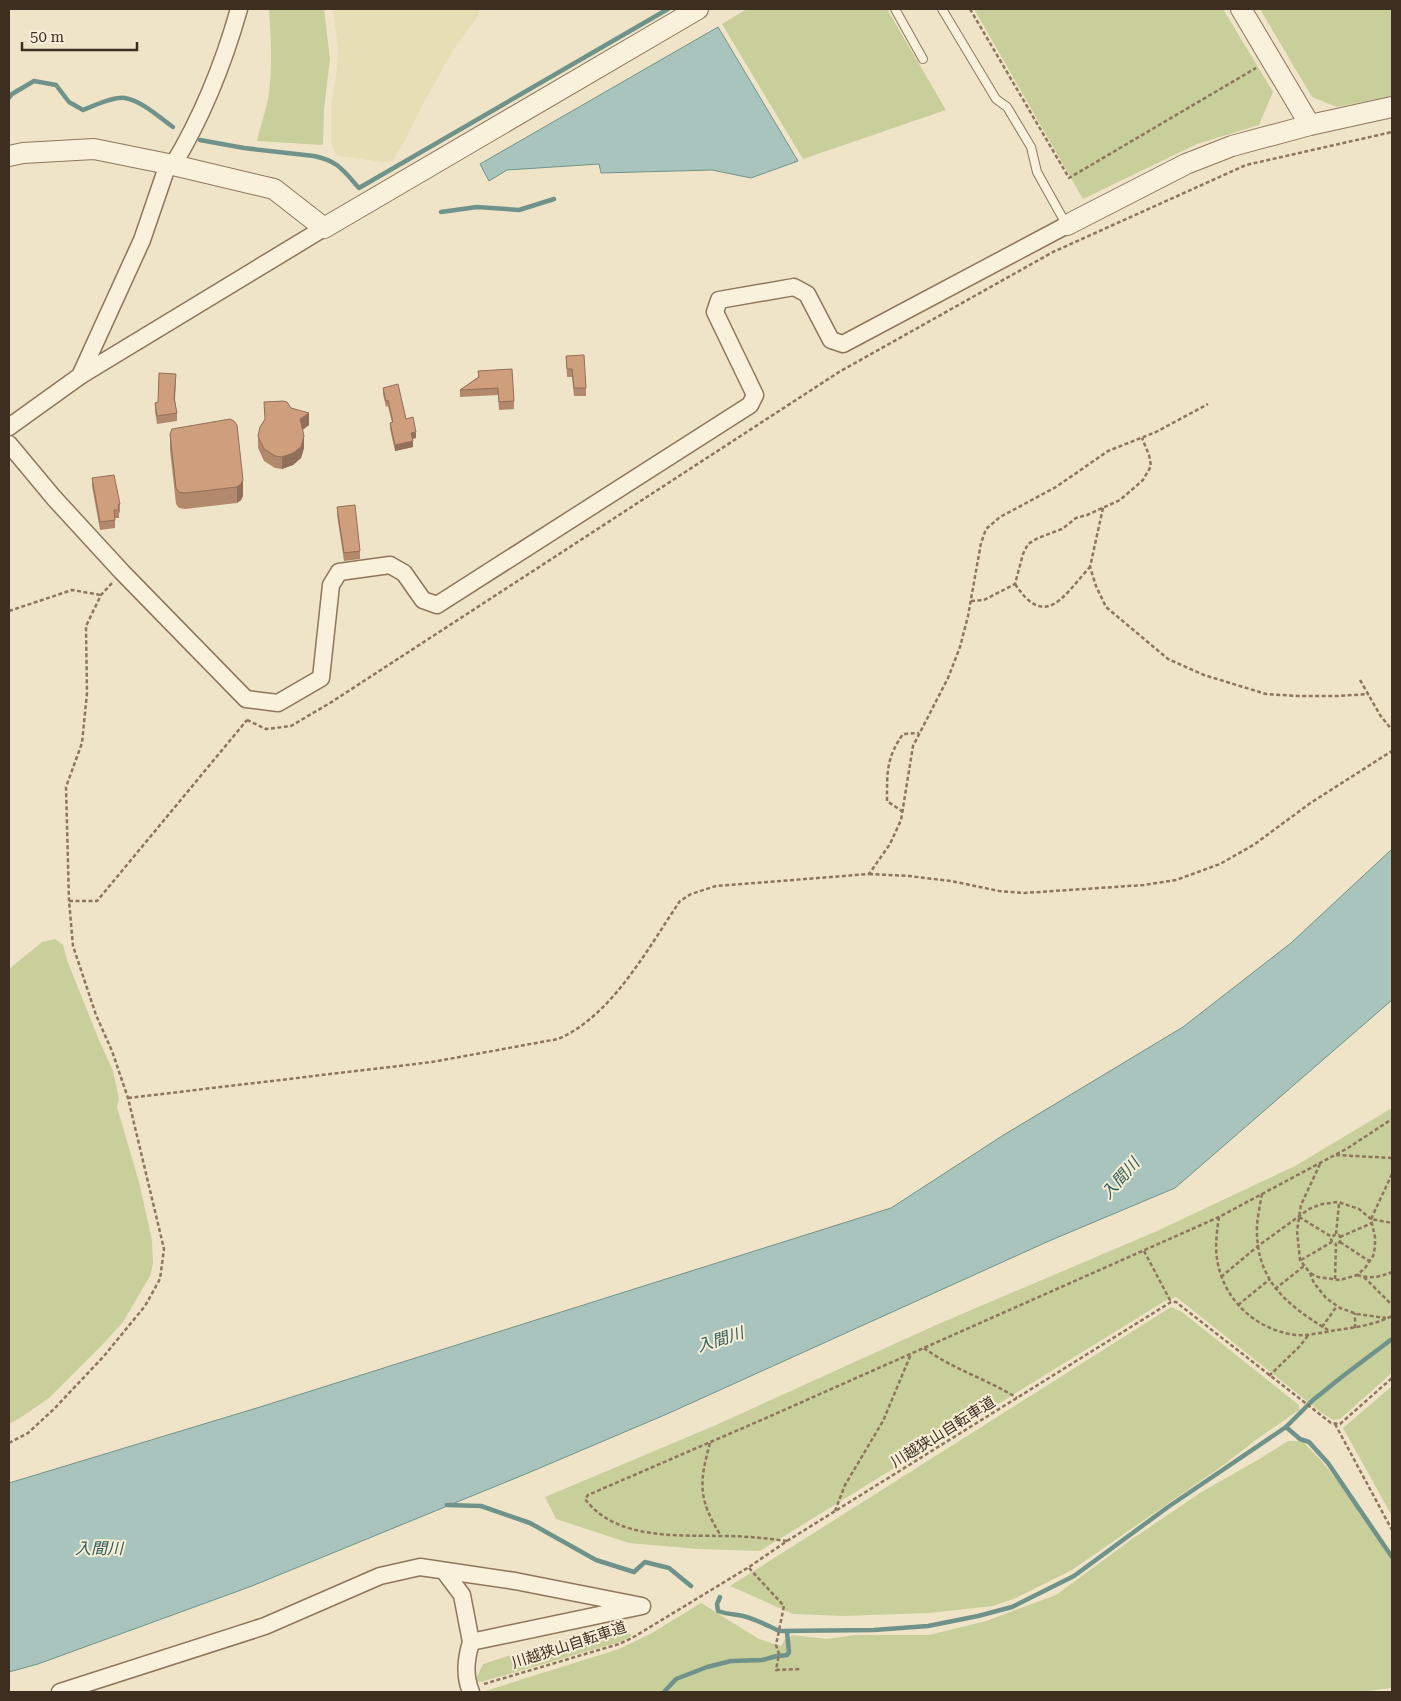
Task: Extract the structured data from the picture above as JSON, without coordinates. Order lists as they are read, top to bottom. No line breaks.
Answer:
{"streets":{"path":["川越狭山自転車道"]},"water":["入間川"],"scale_bar":"50 m"}
